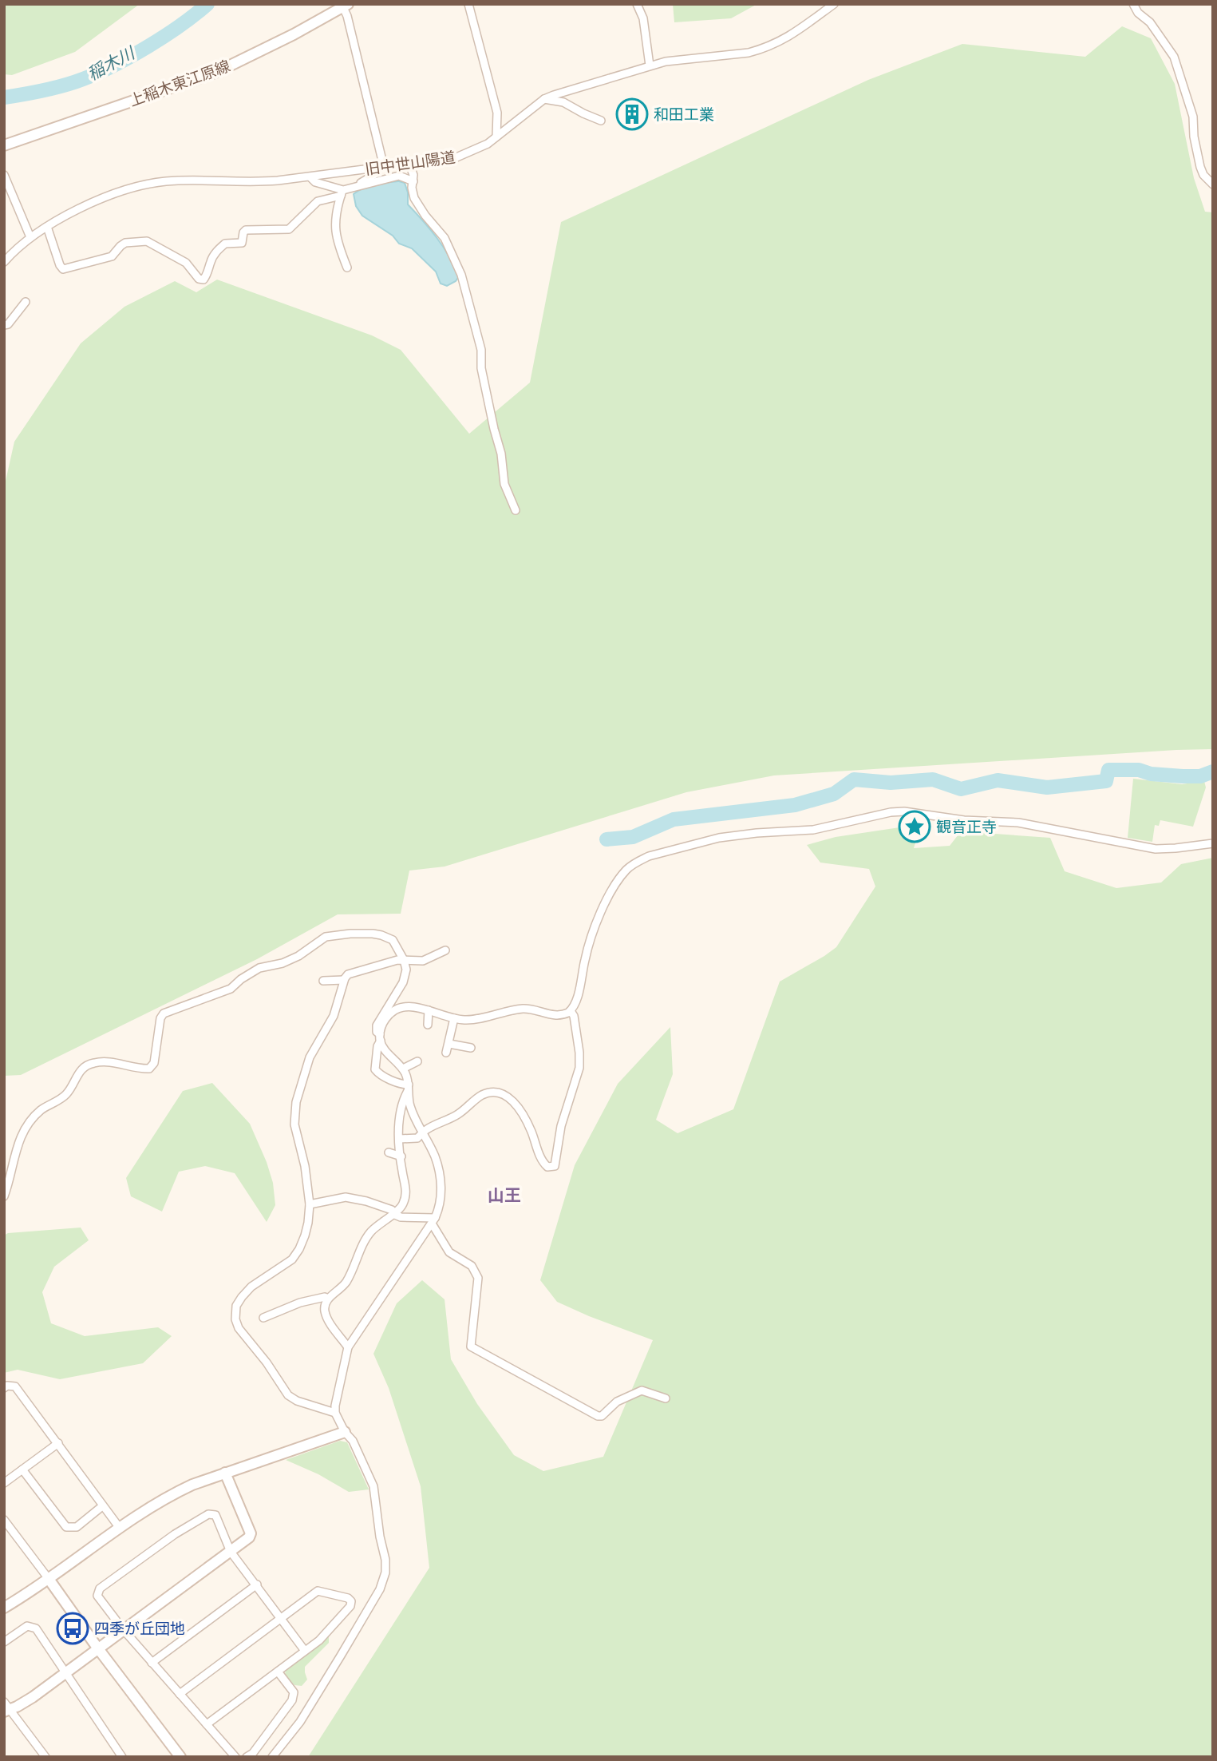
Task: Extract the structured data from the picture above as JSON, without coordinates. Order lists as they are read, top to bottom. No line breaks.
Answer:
{"streets":{"street":["上稲木東江原線","旧中世山陽道"]},"districts":["山王"],"water":["稲木川"],"places":{"building":["和田工業"],"place":["観音正寺"],"bus stop":["四季が丘団地"]}}
